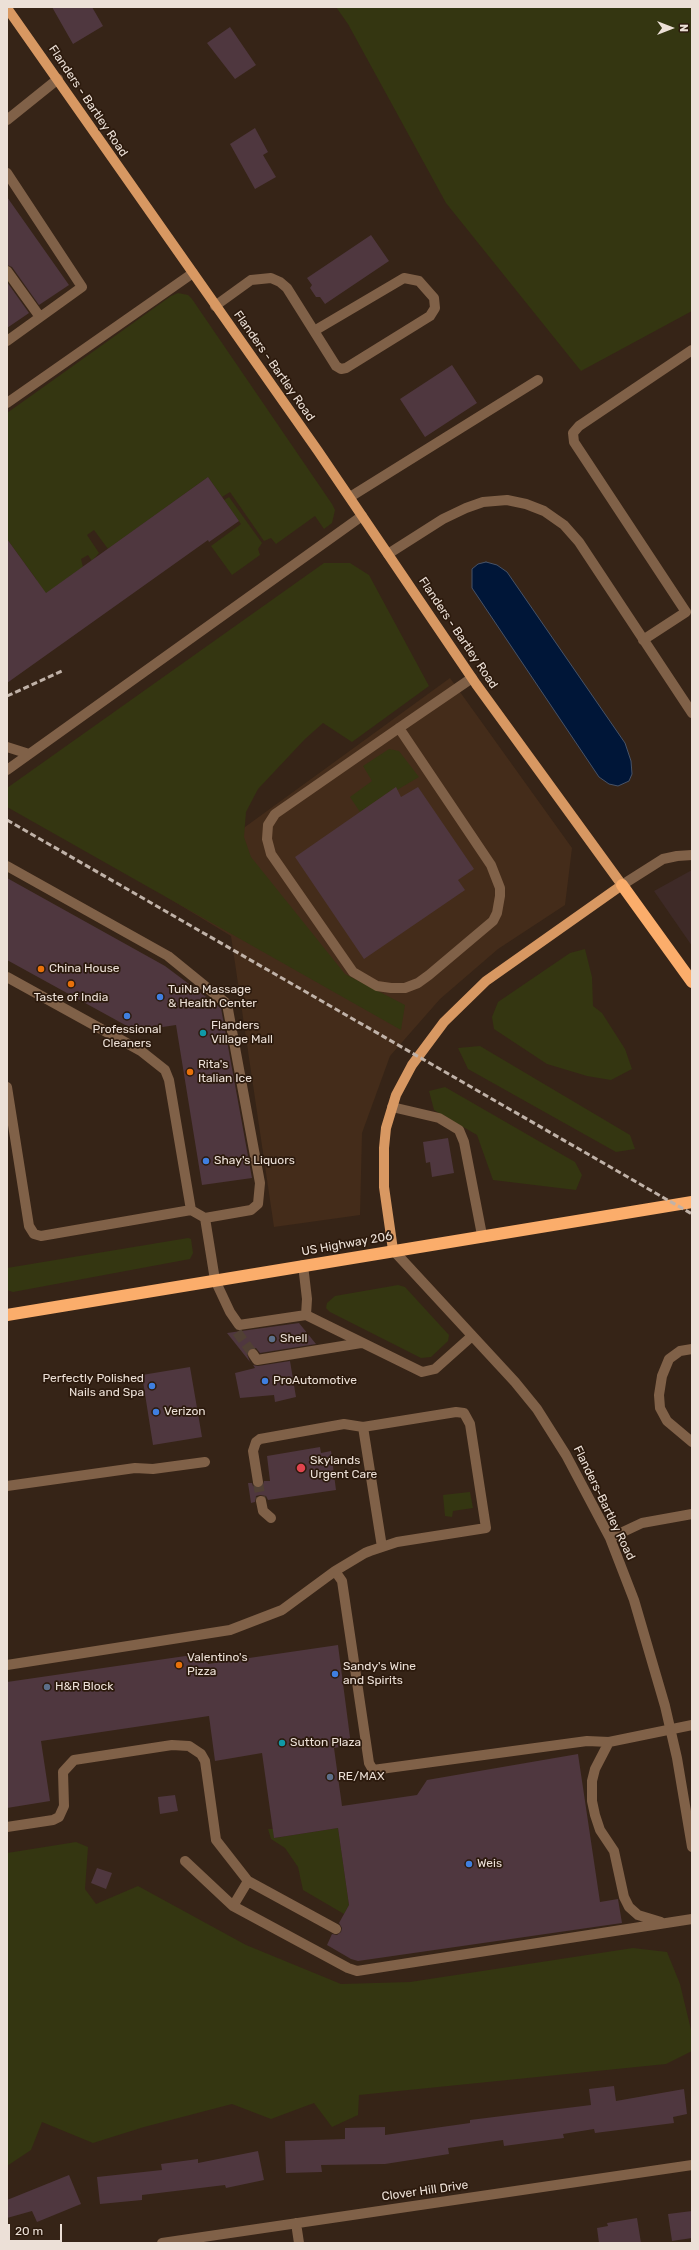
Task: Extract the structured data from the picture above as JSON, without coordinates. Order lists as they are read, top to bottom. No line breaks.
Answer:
{"streets":{"highway":["US Highway 206"],"main road":["Flanders - Bartley Road"],"street":["Flanders-Bartley Road","Clover Hill Drive"]},"crossings":[["US Highway 206","Flanders-Bartley Road"]],"places":["China House","Taste of India","TuiNa Massage & Health Center","Professional Cleaners","Flanders Village Mall","Rita's Italian Ice","Shay's Liquors","Shell","ProAutomotive","Perfectly Polished Nails and Spa","Verizon","Skylands Urgent Care","Valentino's Pizza","Sandy's Wine and Spirits","H&R Block","Sutton Plaza","RE/MAX","Weis"],"scale_bar":"20 m","north":"right"}
